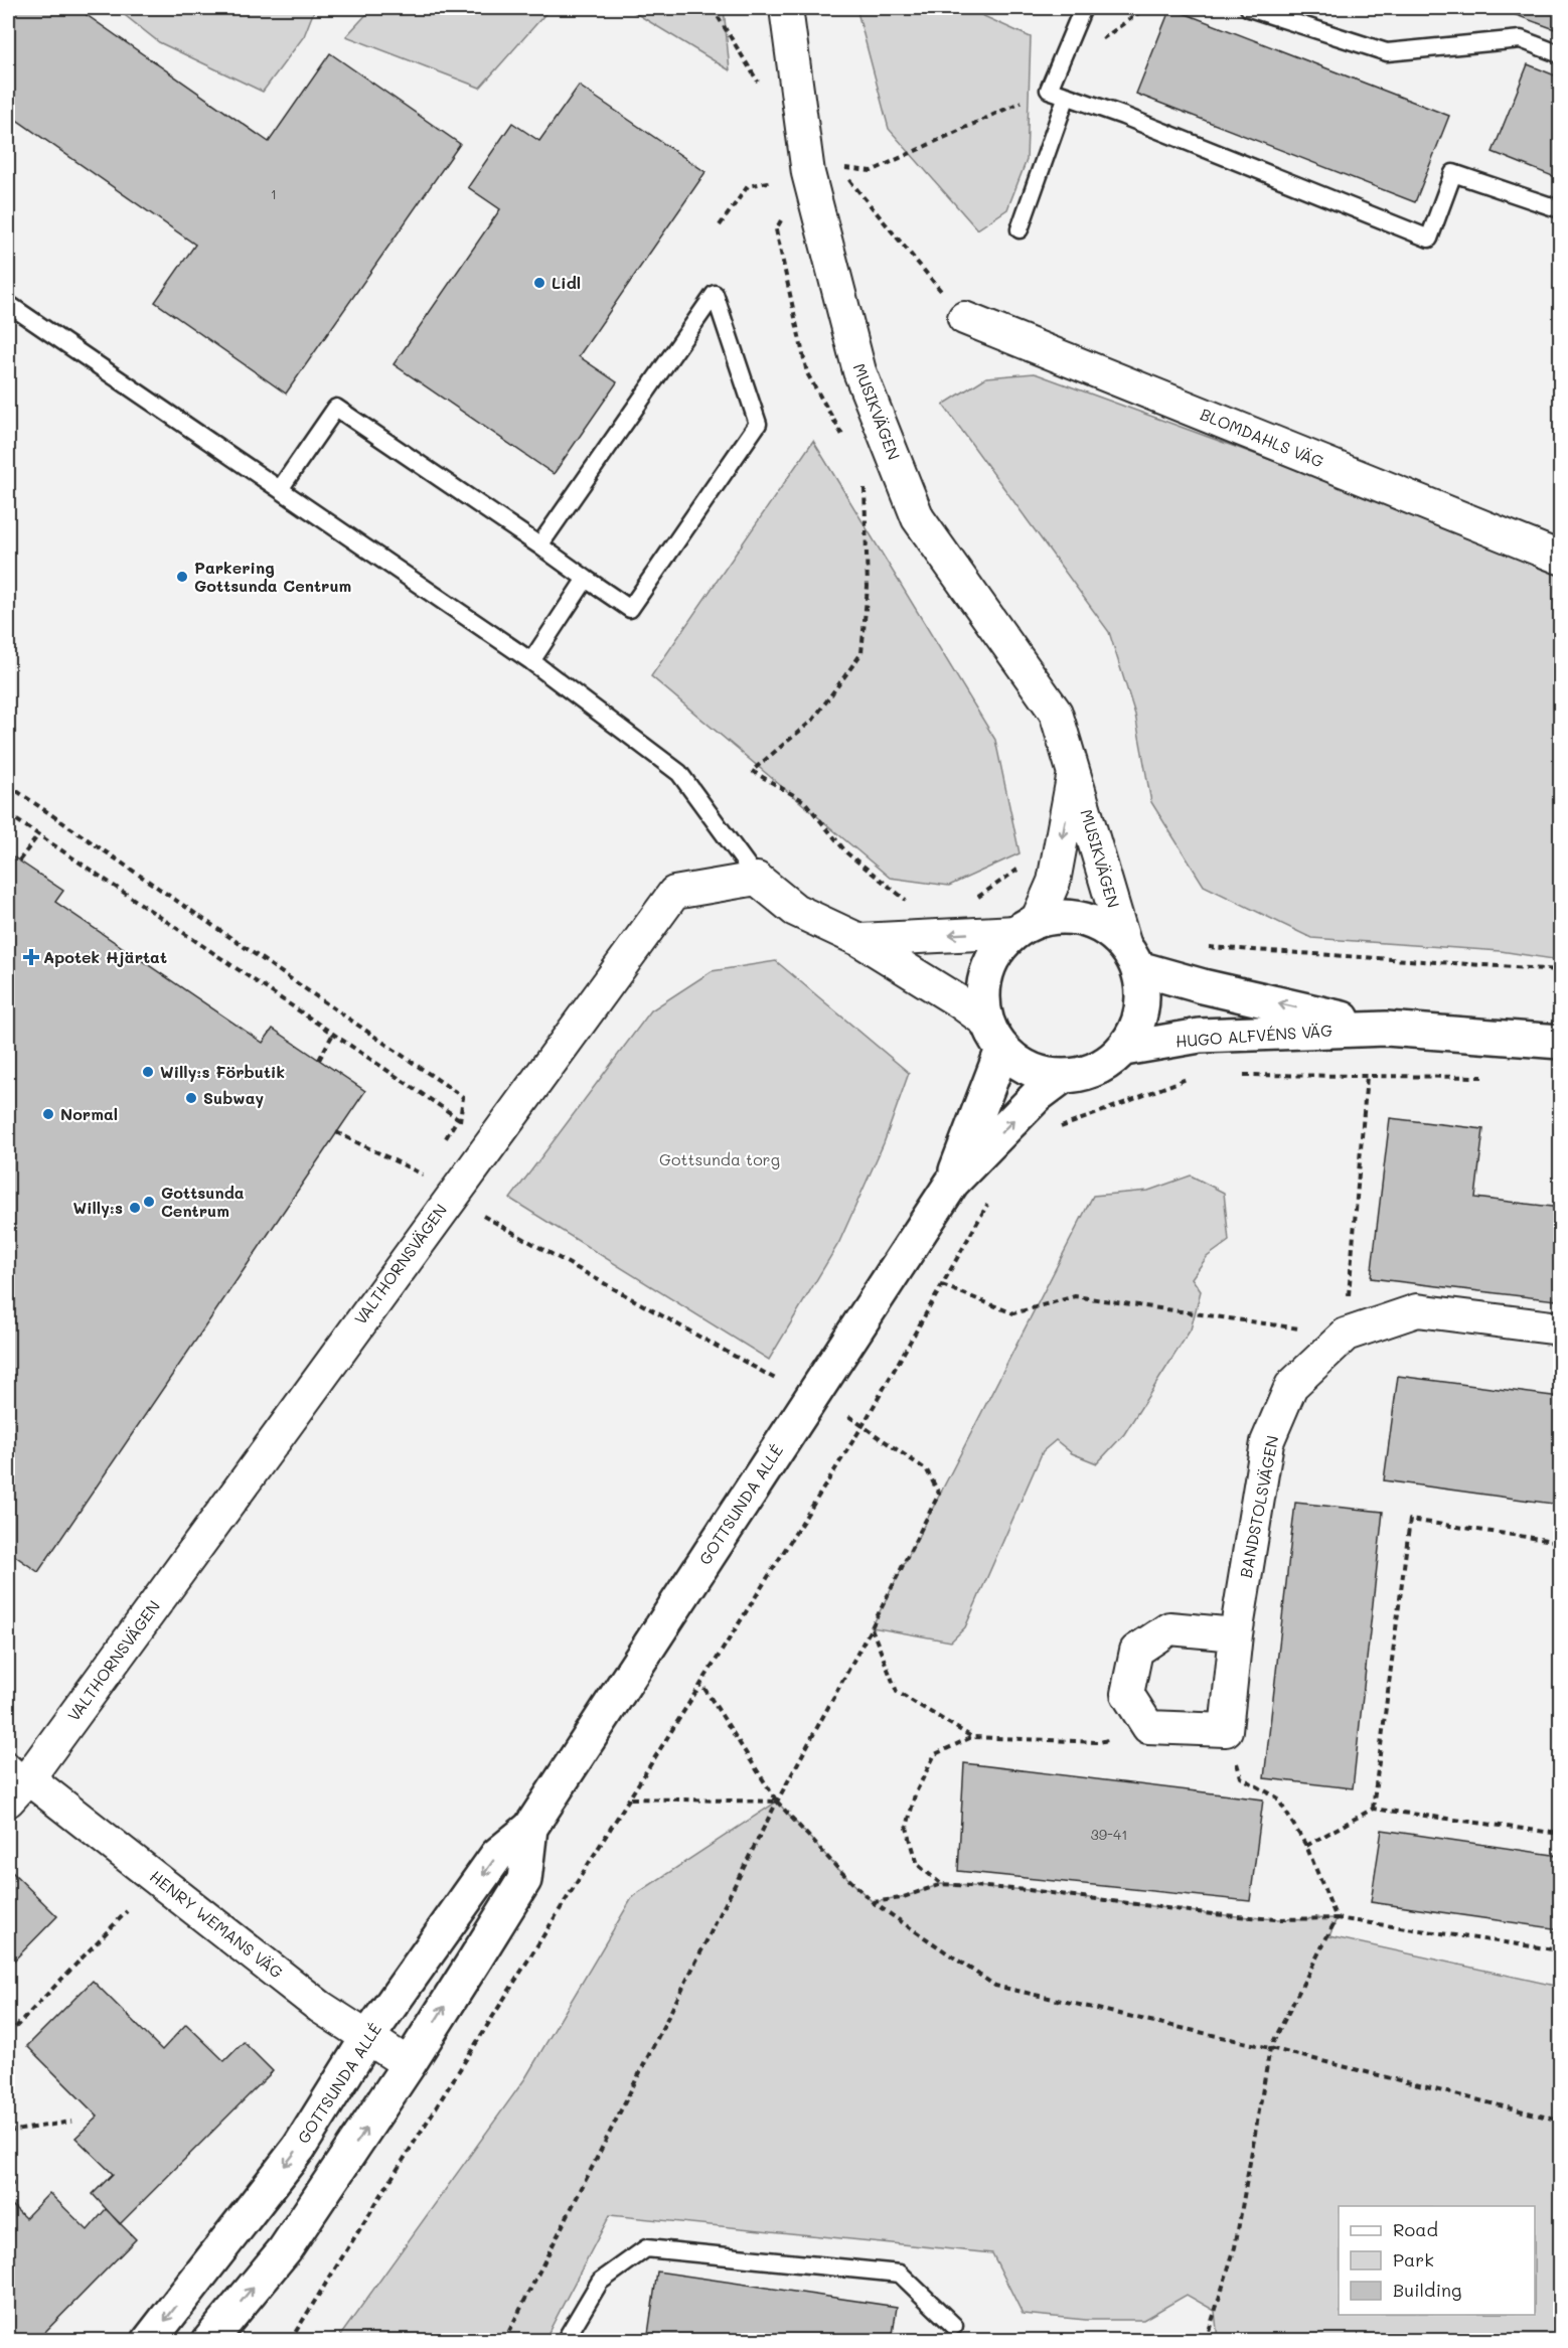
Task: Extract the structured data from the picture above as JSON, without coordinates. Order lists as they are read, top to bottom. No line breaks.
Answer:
{"streets":{"street":["MUSIKVÄGEN","BLOMDAHLS VÄG","HUGO ALFVÉNS VÄG","VALTHORNSVÄGEN","GOTTSUNDA ALLÉ","BANDSTOLSVÄGEN","HENRY WEMANS VÄG"]},"crossings":[["MUSIKVÄGEN","HUGO ALFVÉNS VÄG"],["MUSIKVÄGEN","GOTTSUNDA ALLÉ"],["HUGO ALFVÉNS VÄG","GOTTSUNDA ALLÉ"],["VALTHORNSVÄGEN","HENRY WEMANS VÄG"],["GOTTSUNDA ALLÉ","HENRY WEMANS VÄG"]],"parks":["Gottsunda torg"],"places":{"other":["Lidl","Parkering Gottsunda Centrum","Willy:s Förbutik","Subway","Normal","Gottsunda Centrum","Willy:s"],"health":["Apotek Hjärtat"]},"house_numbers":["1","39-41"],"legend":["Road","Park","Building"]}
